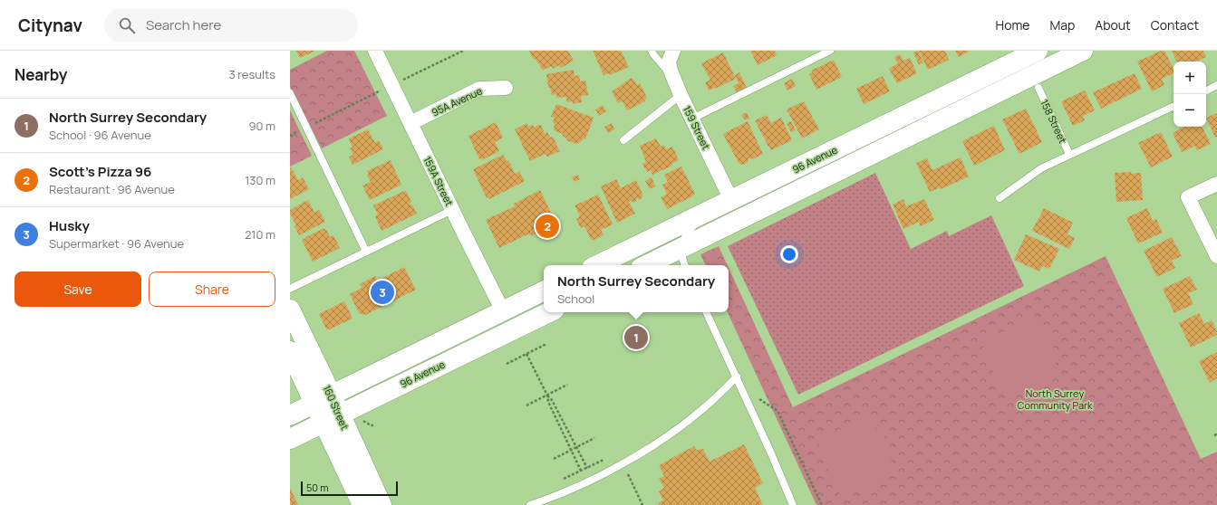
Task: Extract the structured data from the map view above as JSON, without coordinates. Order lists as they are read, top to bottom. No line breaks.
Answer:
{"streets":{"main road":["96 Avenue","160 Street"],"street":["95A Avenue","159 Street","159A Street"],"lane":["158 Street"]},"crossings":[["95A Avenue","159A Street"],["159 Street","96 Avenue"],["96 Avenue","159A Street"],["96 Avenue","160 Street"]],"parks":["North Surrey Community Park"],"scale_bar":"50 m","page":{"header":"Citynav","search":"Search here","nav":["Home","Map","About","Contact"],"heading":["Nearby","3 results"],"map_buttons":["+","−"],"list":[{"mark":"1","name":"North Surrey Secondary","note":"School · 96 Avenue","value":"90 m"},{"mark":"2","name":"Scott's Pizza 96","note":"Restaurant · 96 Avenue","value":"130 m"},{"mark":"3","name":"Husky","note":"Supermarket · 96 Avenue","value":"210 m"}],"pins":["2","3","1"],"buttons":["Save","Share"],"popup":["North Surrey Secondary","School"],"scale":"50 m"}}
